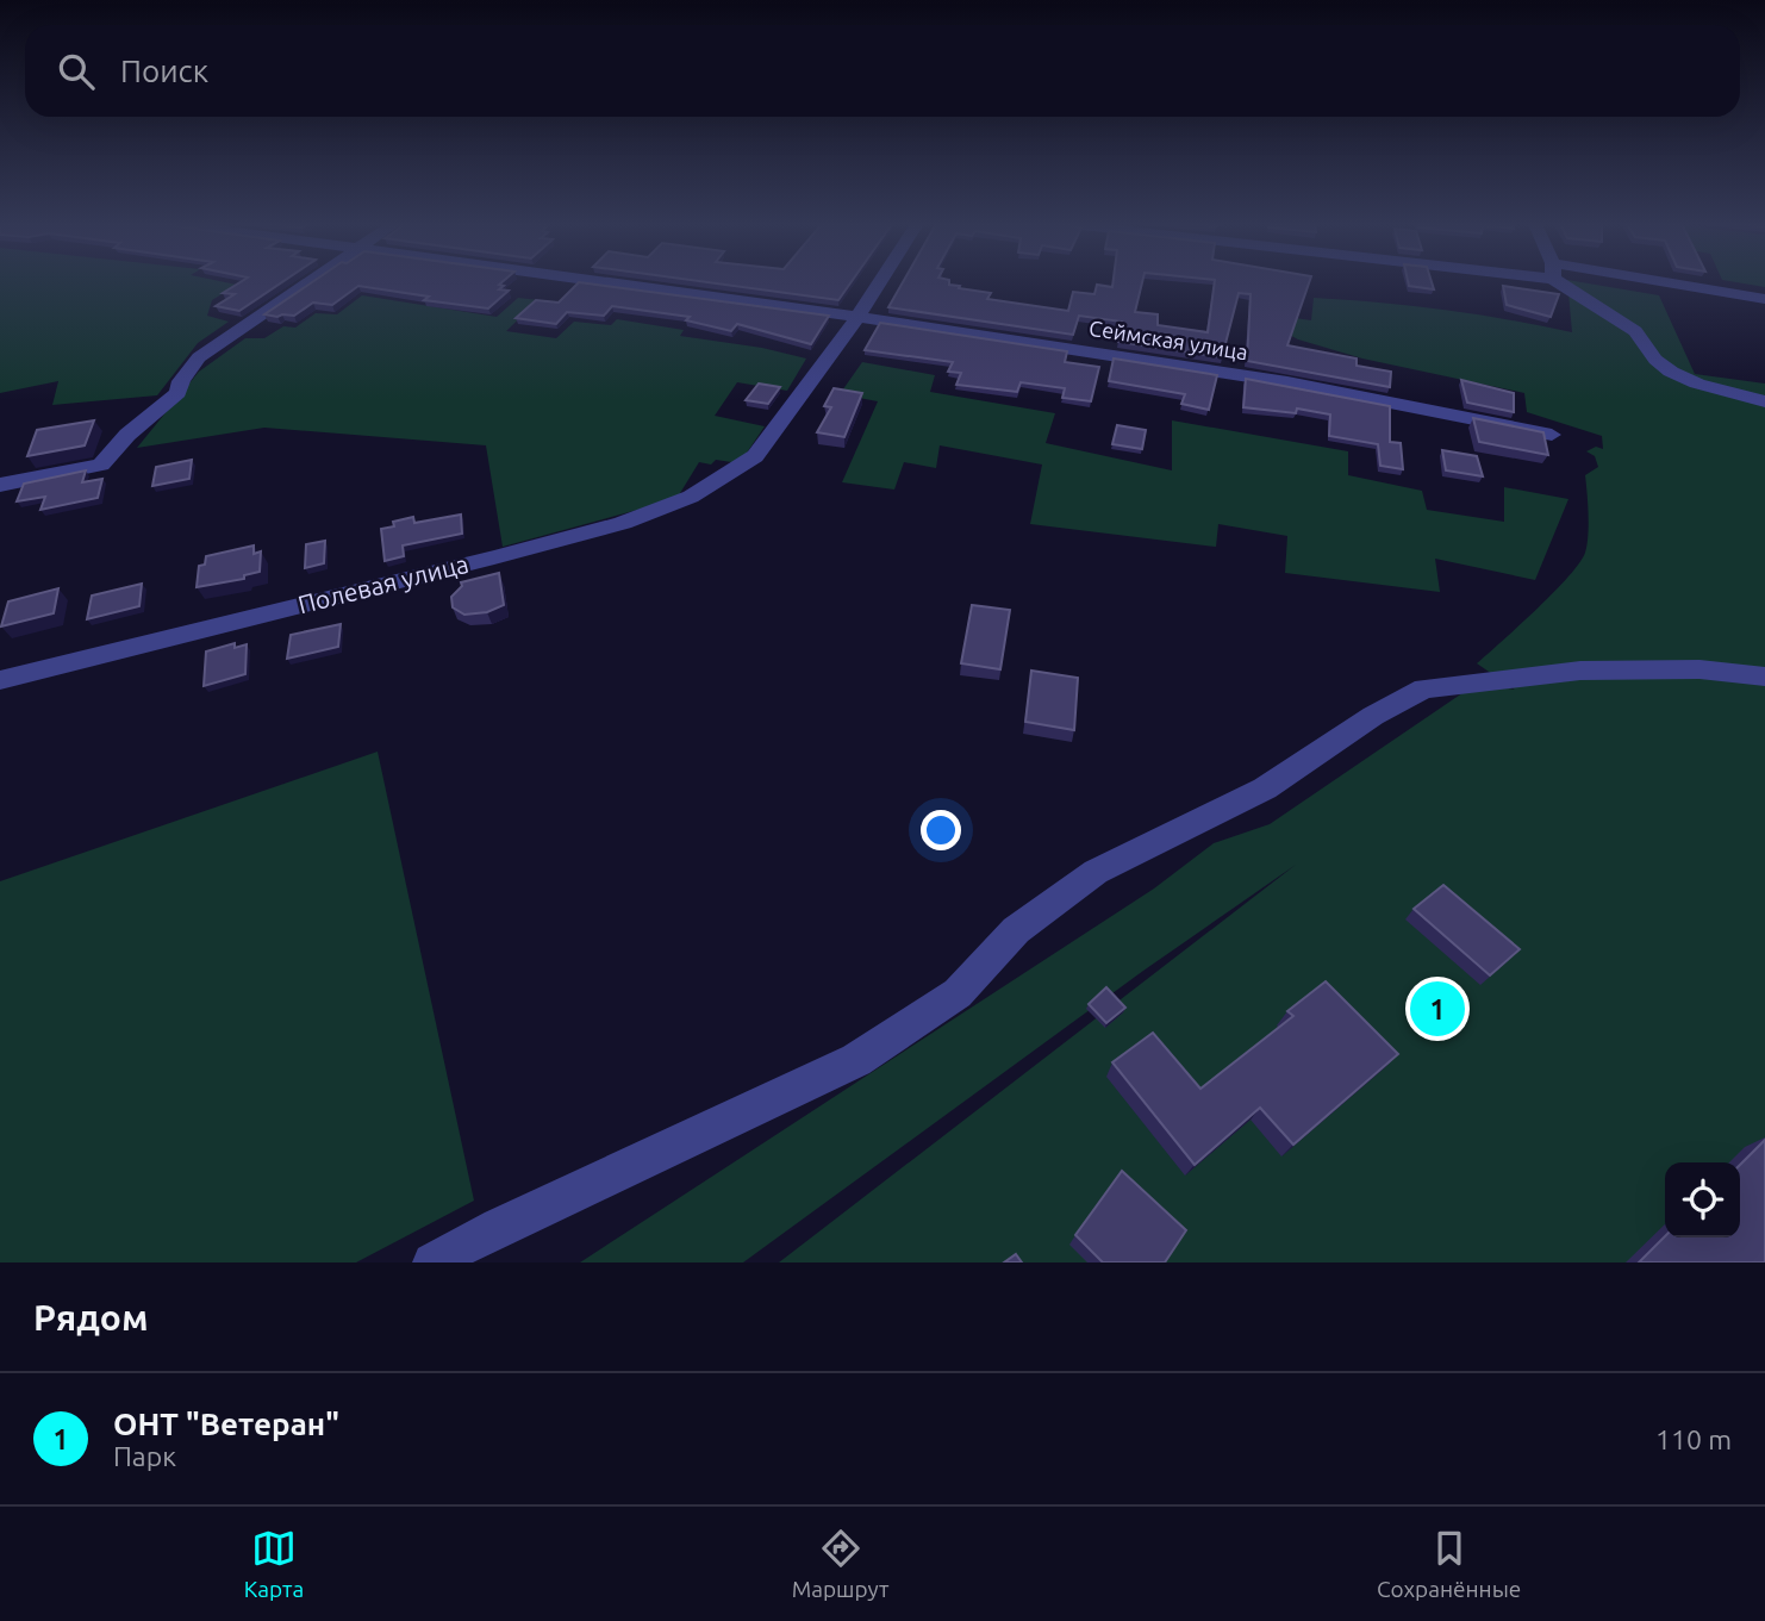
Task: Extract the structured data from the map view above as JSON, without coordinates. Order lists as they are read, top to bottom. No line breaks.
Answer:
{"streets":{"street":["Сеймская улица","Полевая улица"]},"crossings":[["Сеймская улица","Полевая улица"]],"page":{"search":"Поиск","pins":"1","heading":"Рядом","list":[{"mark":"1","name":"ОНТ \"Ветеран\"","note":"Парк","value":"110 m"}],"nav":["Карта","Маршрут","Сохранённые"]}}
